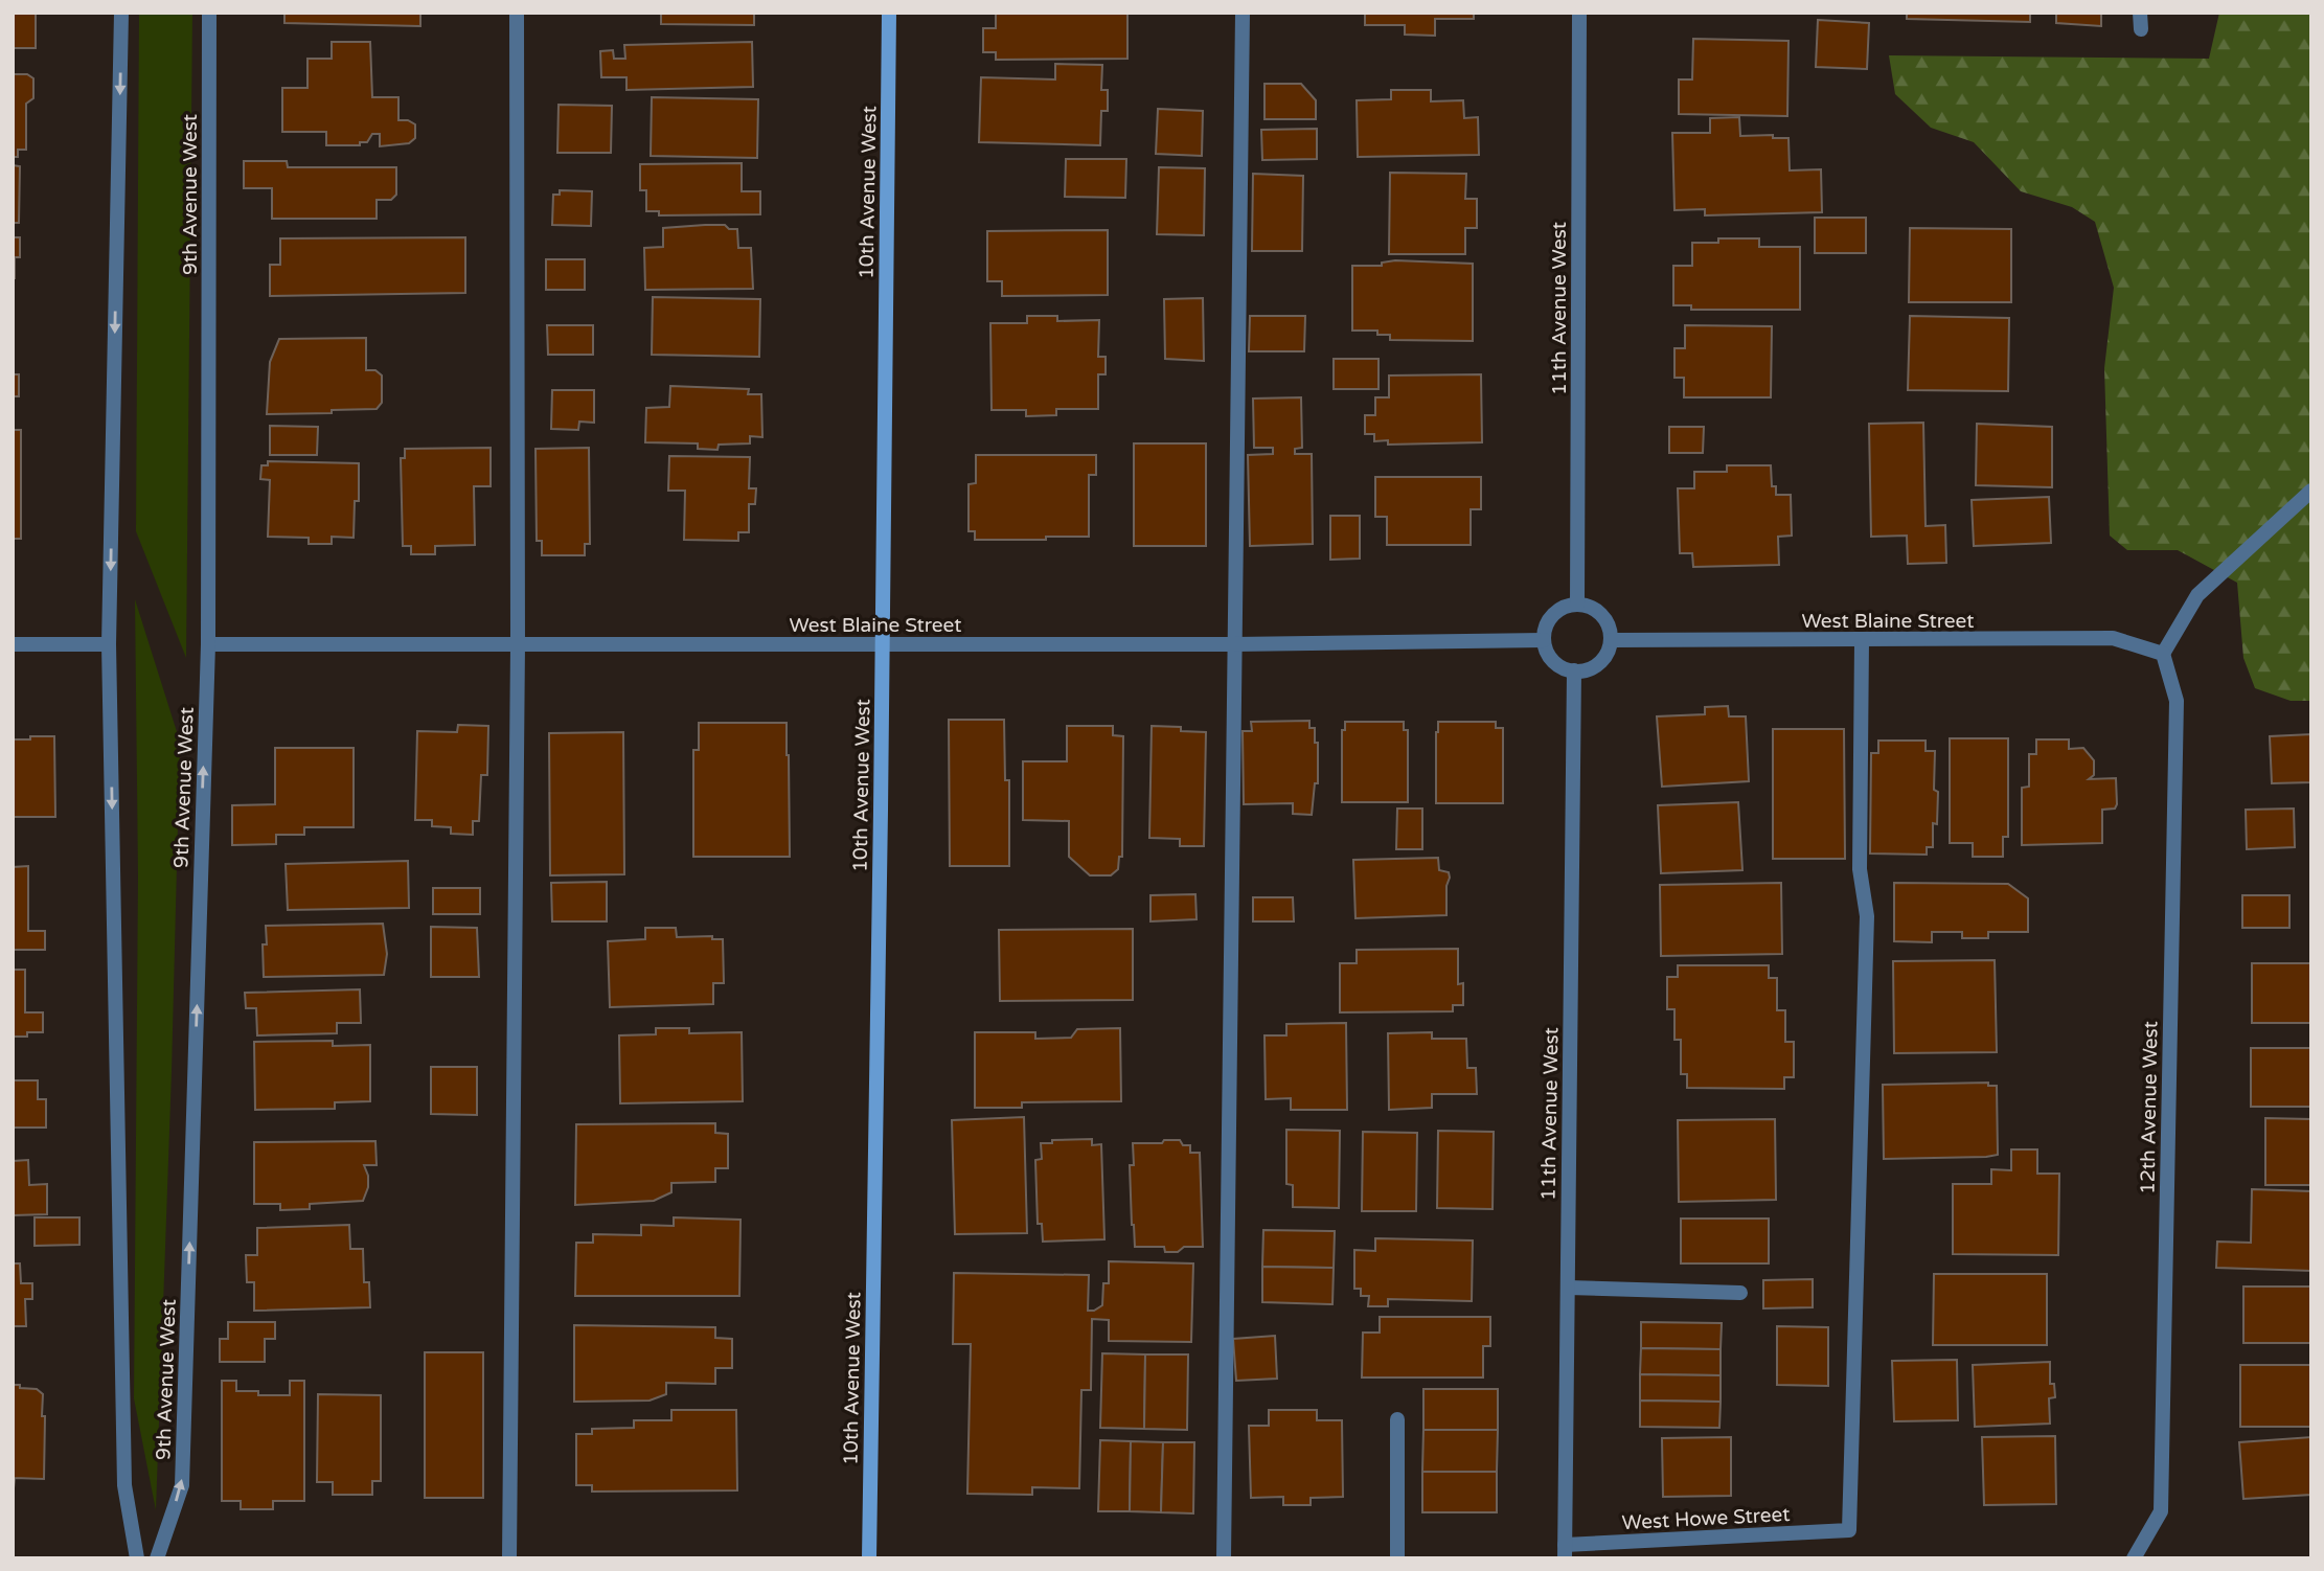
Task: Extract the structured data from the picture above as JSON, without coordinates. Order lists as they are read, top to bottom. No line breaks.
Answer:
{"streets":{"street":["10th Avenue West","9th Avenue West","11th Avenue West","West Blaine Street","12th Avenue West","West Howe Street"]},"crossings":[["10th Avenue West","West Blaine Street"],["9th Avenue West","West Blaine Street"],["11th Avenue West","West Blaine Street"],["11th Avenue West","West Howe Street"],["West Blaine Street","12th Avenue West"],["West Blaine Street","West Howe Street"]]}
